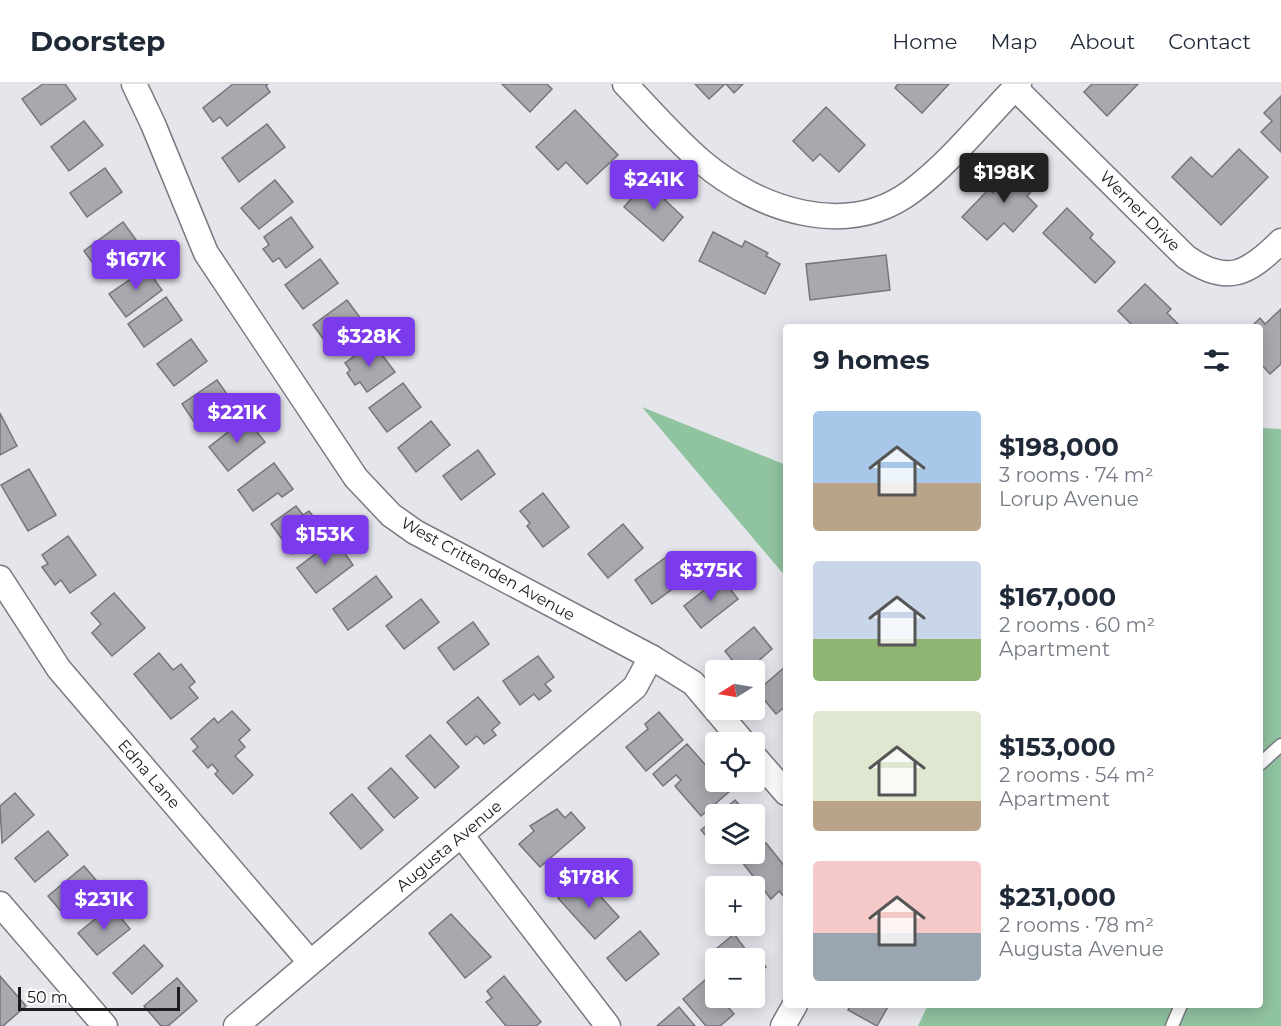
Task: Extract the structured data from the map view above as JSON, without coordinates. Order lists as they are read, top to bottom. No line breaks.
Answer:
{"streets":{"street":["Werner Drive","West Crittenden Avenue","Edna Lane","Augusta Avenue"]},"crossings":[["West Crittenden Avenue","Augusta Avenue"],["Edna Lane","Augusta Avenue"]],"scale_bar":"50 m","north":"left","page":{"header":"Doorstep","nav":["Home","Map","About","Contact"],"price":["$198K","$241K","$167K","$328K","$221K","$153K","$375K","$178K","$231K"],"heading":"9 homes","list":[{"name":"$198,000","note":"3 rooms · 74 m² · Lorup Avenue"},{"name":"$167,000","note":"2 rooms · 60 m² · Apartment"},{"name":"$153,000","note":"2 rooms · 54 m² · Apartment"},{"name":"$231,000","note":"2 rooms · 78 m² · Augusta Avenue"}],"map_buttons":["+","−"],"scale":"50 m"}}
